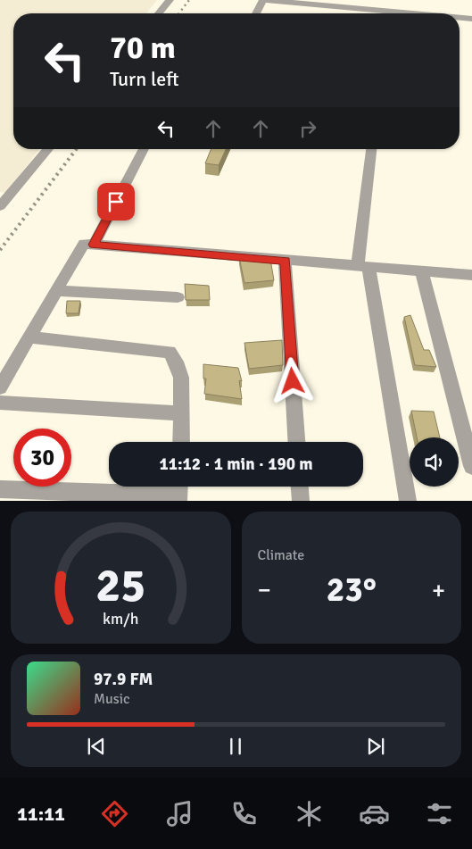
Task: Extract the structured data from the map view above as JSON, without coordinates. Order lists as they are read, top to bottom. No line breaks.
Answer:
{"page":{"turn":["70 m","Turn left"],"limit":"30","trip":"11:12 · 1 min · 190 m","tile":"Climate","heat":["−","23°","+"],"song":["97.9 FM","Music"],"tabs":"11:11","gauge":["25","km/h"]}}
